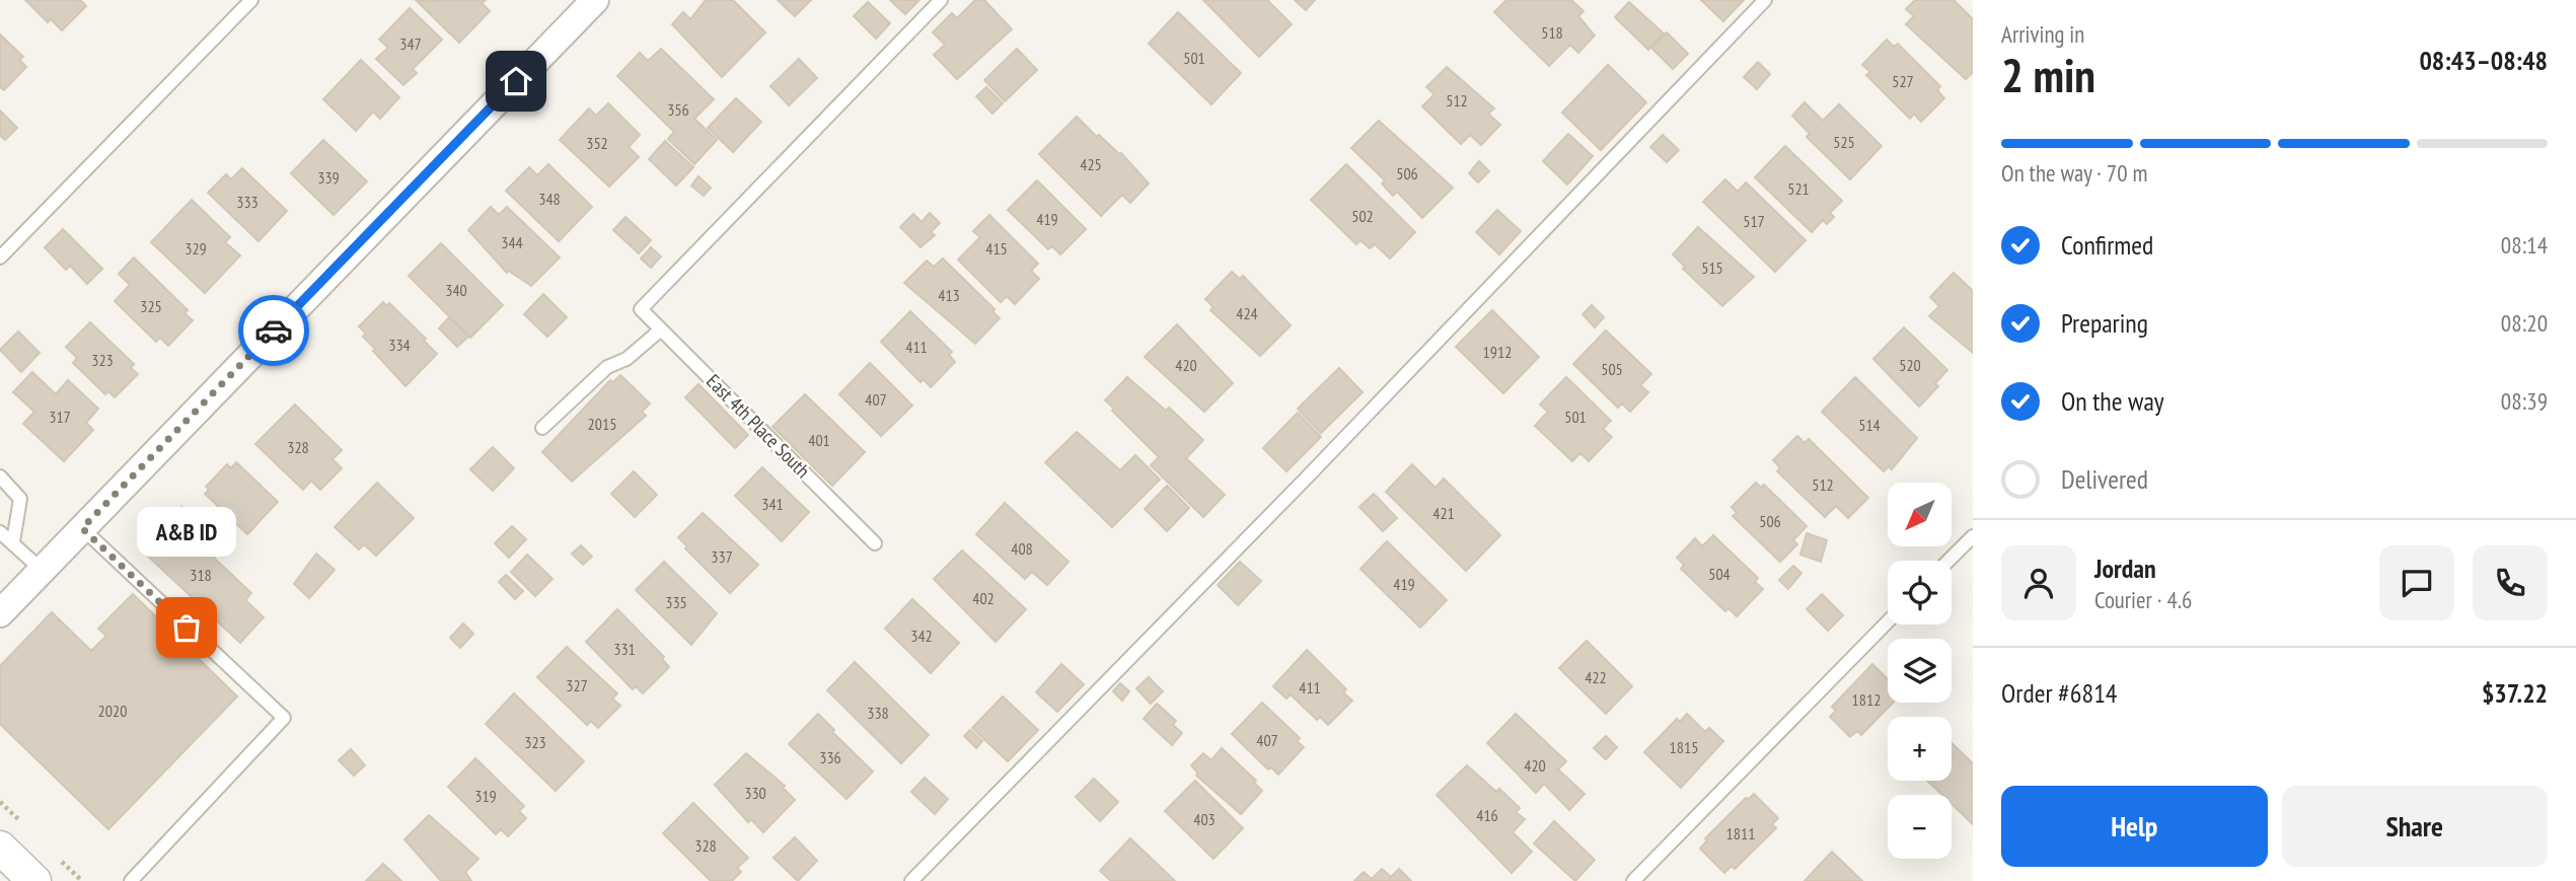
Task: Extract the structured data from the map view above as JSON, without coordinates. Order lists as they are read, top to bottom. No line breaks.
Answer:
{"streets":{"lane":["East 4th Place South"]},"places":["A&B ID"],"house_numbers":["518","347","501","527","512","356","525","352","425","506","339","521","348","333","502","419","517","344","329","415","515","340","413","325","424","334","411","1912","323","420","520","505","407","317","501","2015","514","401","328","512","341","421","506","408","337","504","318","419","402","335","342","331","422","327","411","1812","2020","338","407","323","1815","336","420","330","319","416","403","1811","328"],"north":"bottom left","page":{"heading":["2 min","Arriving in","08:43–08:48"],"panel":["Jordan","Courier · 4.6","Order #6814","$37.22"],"bar":"On the way · 70 m","list":[["Confirmed","08:14"],["Preparing","08:20"],["On the way","08:39"],"Delivered"],"map_buttons":["+","−"],"bubble":"A&B ID","buttons":["Help","Share"]}}
